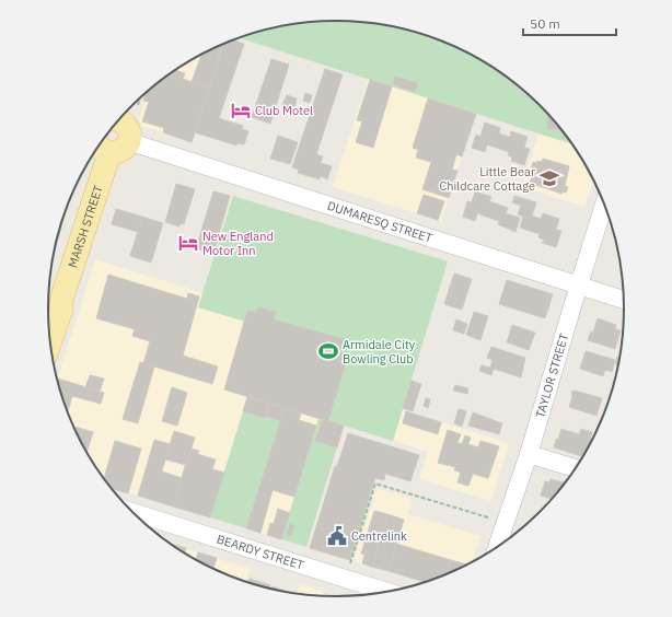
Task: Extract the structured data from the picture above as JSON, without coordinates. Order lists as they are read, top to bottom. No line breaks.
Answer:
{"streets":{"main road":["MARSH STREET"],"street":["DUMARESQ STREET","TAYLOR STREET","BEARDY STREET"]},"crossings":[["DUMARESQ STREET","TAYLOR STREET"]],"places":{"hotel":["Club Motel","New England Motor Inn"],"school or university":["Little Bear Childcare Cottage"],"sports":["Armidale City Bowling Club"],"public building":["Centrelink"]},"scale_bar":"50 m"}
